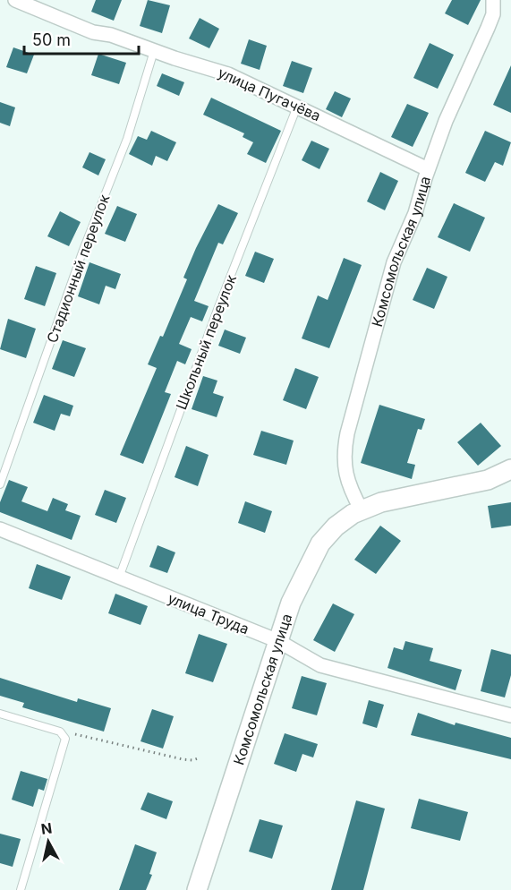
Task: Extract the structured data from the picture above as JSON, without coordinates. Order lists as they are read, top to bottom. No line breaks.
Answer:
{"streets":{"main road":["Комсомольская улица"],"street":["улица Пугачёва","улица Труда"],"lane":["Стадионный переулок","Школьный переулок"]},"crossings":[["улица Пугачёва","Комсомольская улица"],["улица Пугачёва","Стадионный переулок"],["улица Пугачёва","Школьный переулок"],["Комсомольская улица","улица Труда"],["Школьный переулок","улица Труда"]],"scale_bar":"50 m","north":"top"}
